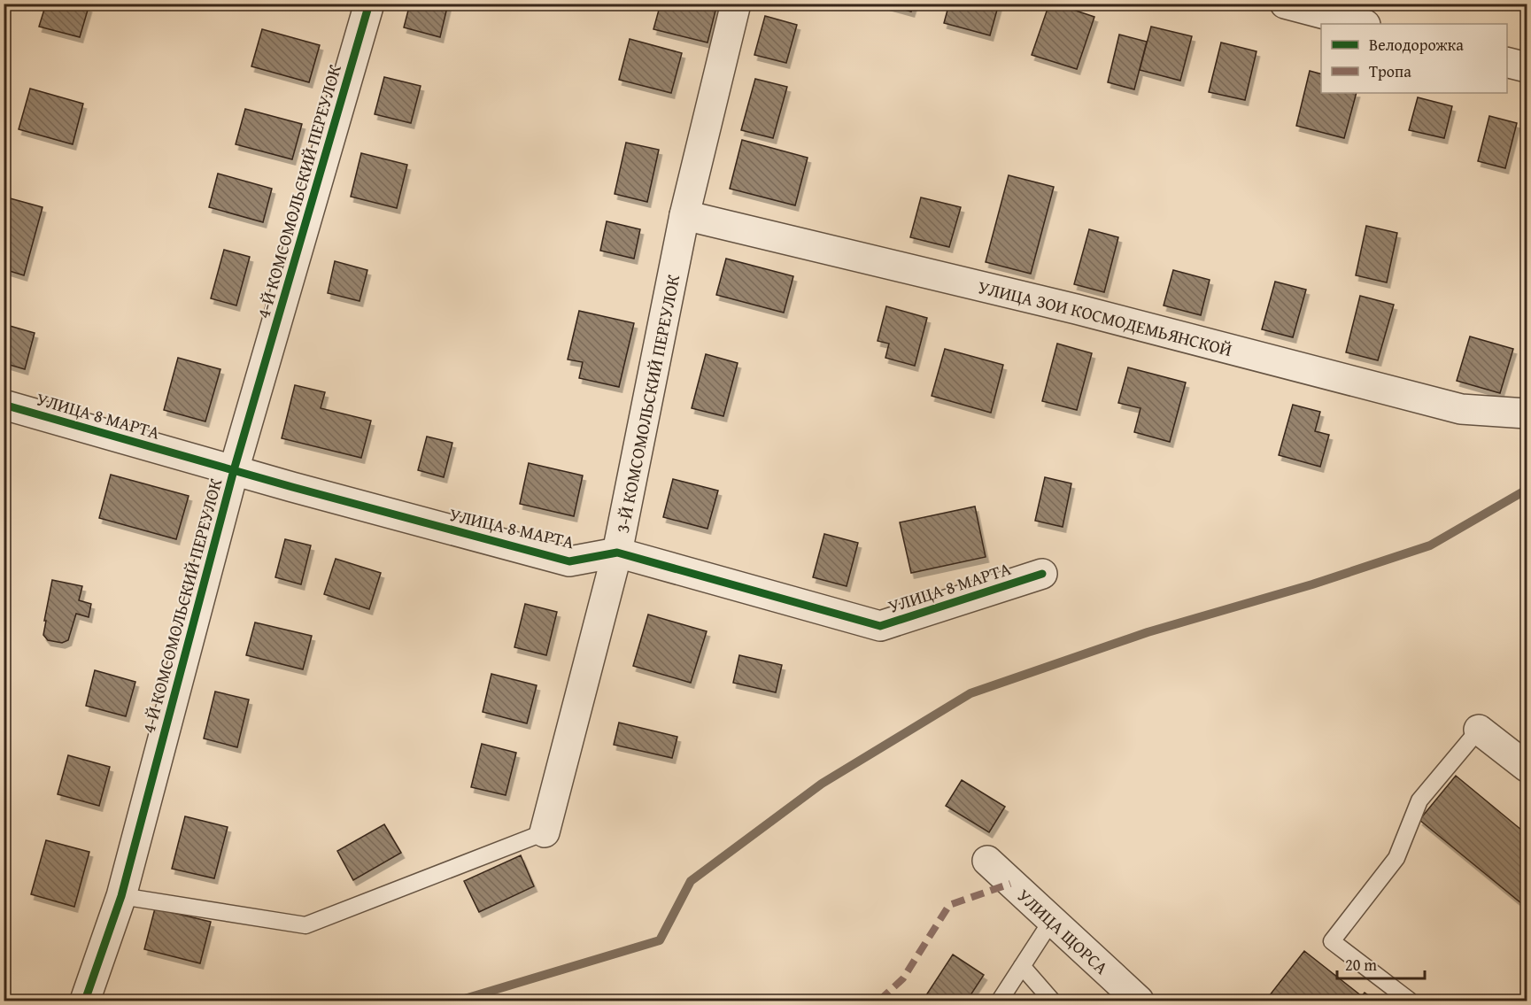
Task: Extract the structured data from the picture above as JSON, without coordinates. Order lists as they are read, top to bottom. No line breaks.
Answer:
{"streets":{"street":["4-Й КОМСОМОЛЬСКИЙ ПЕРЕУЛОК","УЛИЦА ЗОИ КОСМОДЕМЬЯНСКОЙ","3-Й КОМСОМОЛЬСКИЙ ПЕРЕУЛОК","УЛИЦА 8 МАРТА","УЛИЦА ЩОРСА"]},"crossings":[["4-Й КОМСОМОЛЬСКИЙ ПЕРЕУЛОК","УЛИЦА 8 МАРТА"],["УЛИЦА ЗОИ КОСМОДЕМЬЯНСКОЙ","3-Й КОМСОМОЛЬСКИЙ ПЕРЕУЛОК"],["3-Й КОМСОМОЛЬСКИЙ ПЕРЕУЛОК","УЛИЦА 8 МАРТА"]],"legend":["Велодорожка","Тропа"],"scale_bar":"20 m"}
